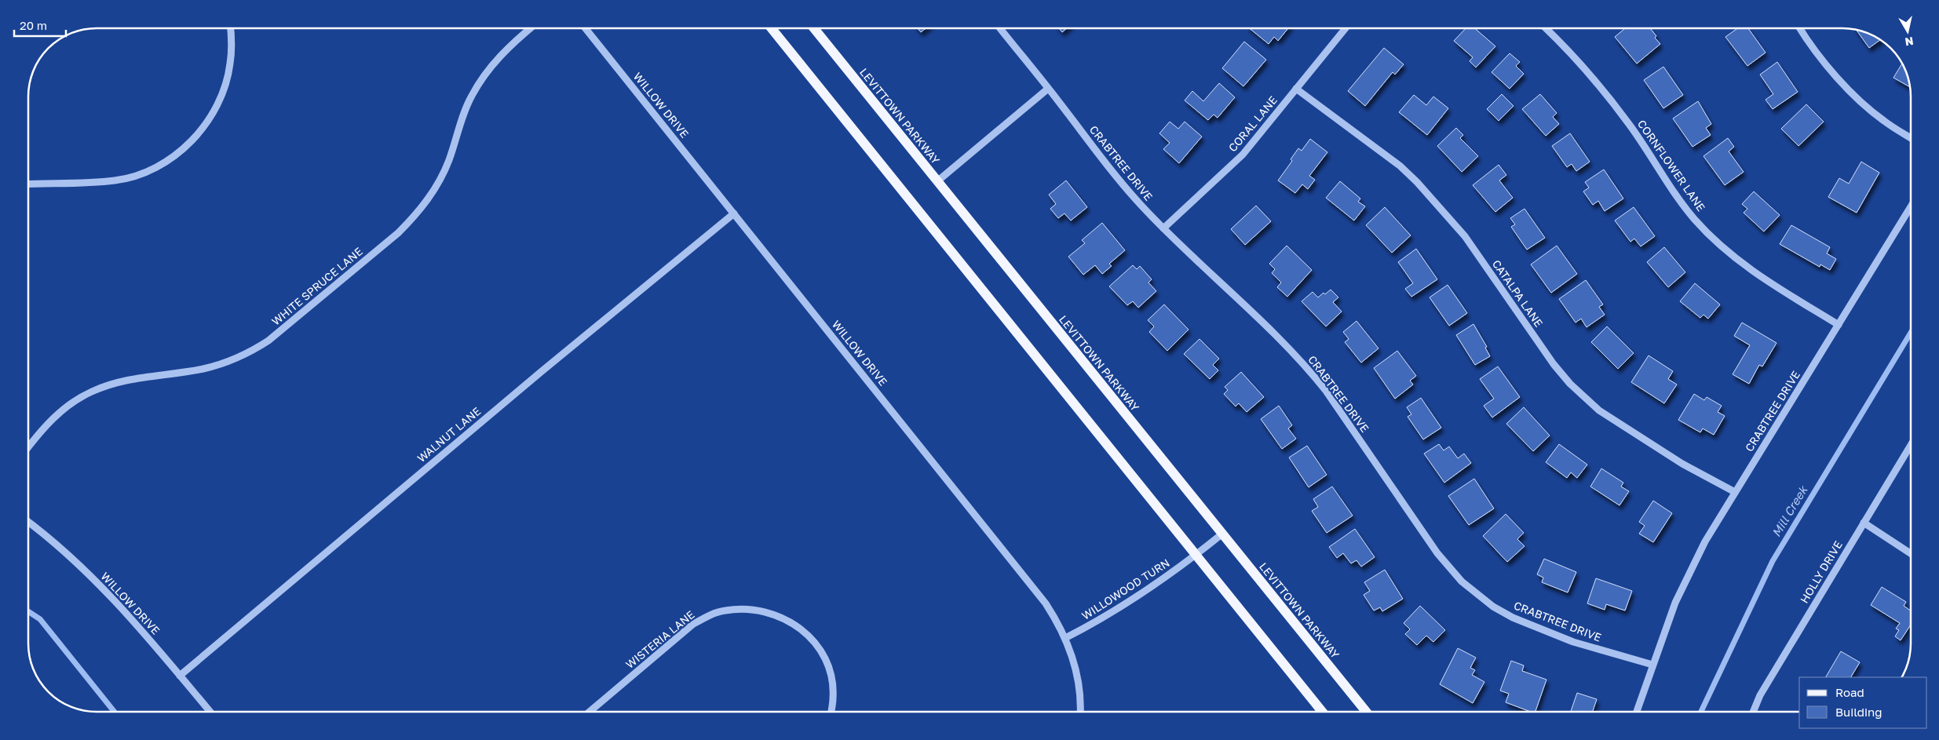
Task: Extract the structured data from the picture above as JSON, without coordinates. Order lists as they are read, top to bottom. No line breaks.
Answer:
{"streets":{"main road":["LEVITTOWN PARKWAY"],"street":["WILLOW DRIVE","CORAL LANE","CRABTREE DRIVE","CORNFLOWER LANE","WHITE SPRUCE LANE","CATALPA LANE","WALNUT LANE","HOLLY DRIVE","WILLOWOOD TURN","WISTERIA LANE"]},"crossings":[["WILLOW DRIVE","WALNUT LANE"],["WILLOW DRIVE","WILLOWOOD TURN"],["LEVITTOWN PARKWAY","WILLOWOOD TURN"],["CORAL LANE","CRABTREE DRIVE"],["CORAL LANE","CATALPA LANE"],["CRABTREE DRIVE","CORNFLOWER LANE"],["CRABTREE DRIVE","CATALPA LANE"]],"water":["Mill Creek"],"legend":["Road","Building"],"scale_bar":"20 m","north":"bottom"}
